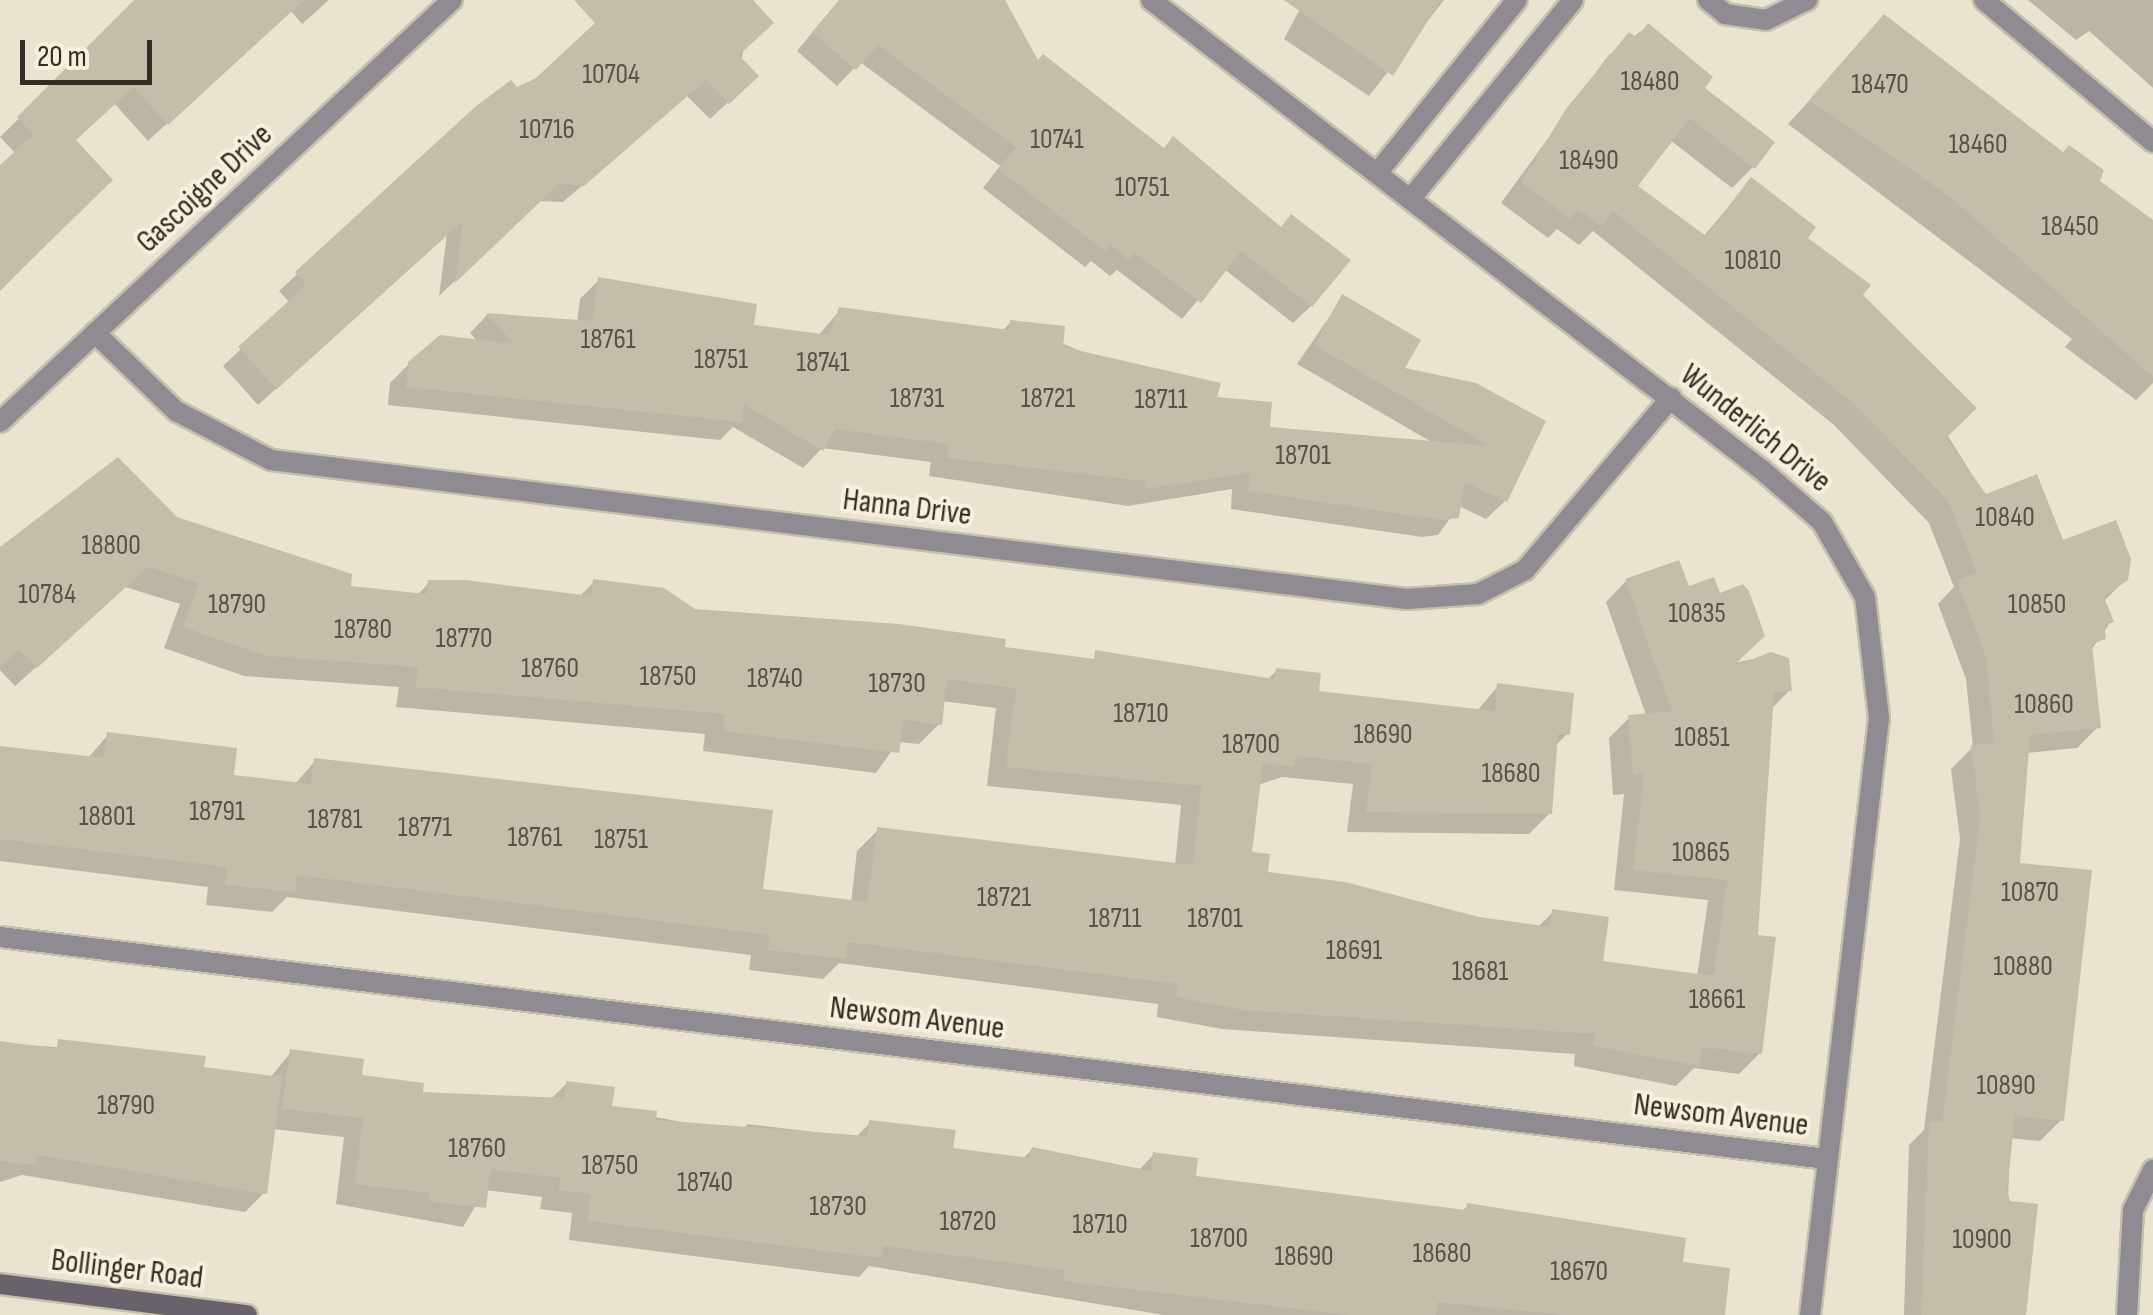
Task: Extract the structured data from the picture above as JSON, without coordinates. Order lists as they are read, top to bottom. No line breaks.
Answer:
{"streets":{"main road":["Bollinger Road"],"street":["Gascoigne Drive","Wunderlich Drive","Hanna Drive","Newsom Avenue"]},"crossings":[["Gascoigne Drive","Hanna Drive"],["Wunderlich Drive","Hanna Drive"],["Wunderlich Drive","Newsom Avenue"]],"house_numbers":["10704","18480","18470","10716","10741","18460","18490","10751","18450","10810","18761","18751","18741","18731","18721","18711","18701","10840","18800","10784","18790","10850","10835","18780","18770","18760","18750","18740","18730","10860","18710","18690","10851","18700","18680","18791","18801","18781","18771","18761","18751","10865","10870","18721","18711","18701","18691","10880","18681","18661","10890","18790","18760","18750","18740","18730","18720","18710","18700","10900","18680","18690","18670"],"scale_bar":"20 m"}
